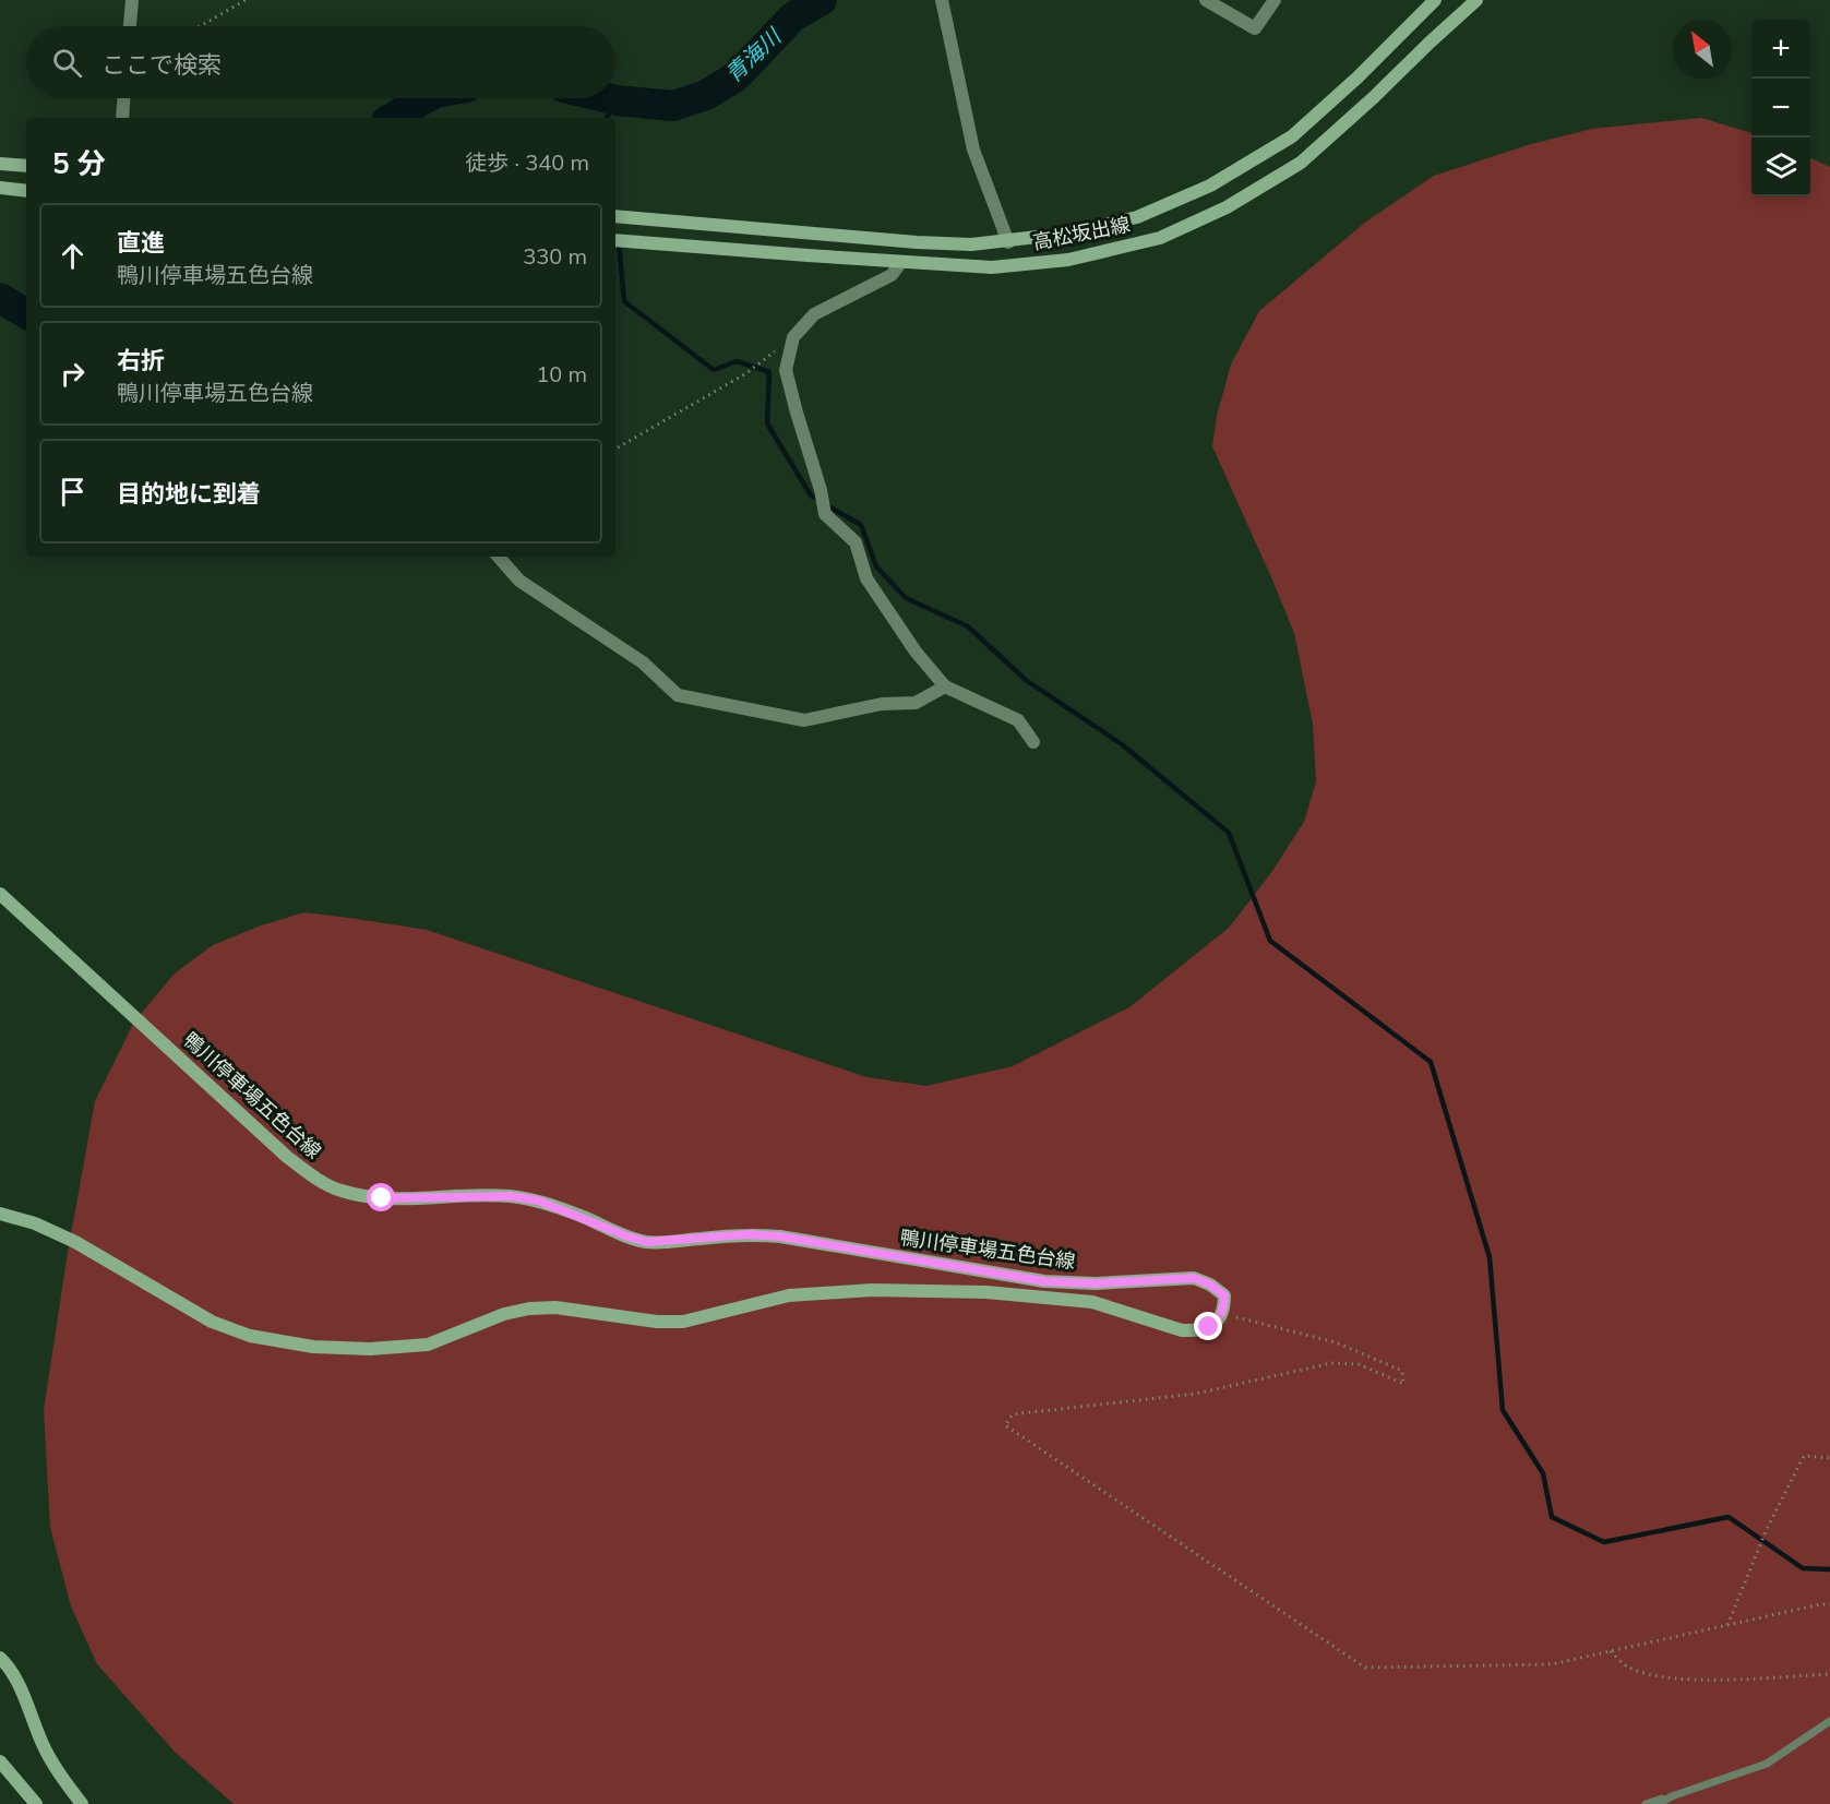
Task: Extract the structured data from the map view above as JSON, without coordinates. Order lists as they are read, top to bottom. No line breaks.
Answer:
{"streets":{"main road":["高松坂出線","鴨川停車場五色台線"]},"water":["青海川"],"north":"top left","page":{"map_buttons":["+","−"],"search":"ここで検索","heading":["5 分","徒歩 · 340 m"],"list":[["直進","鴨川停車場五色台線","330 m"],["右折","鴨川停車場五色台線","10 m"],"目的地に到着"]}}
